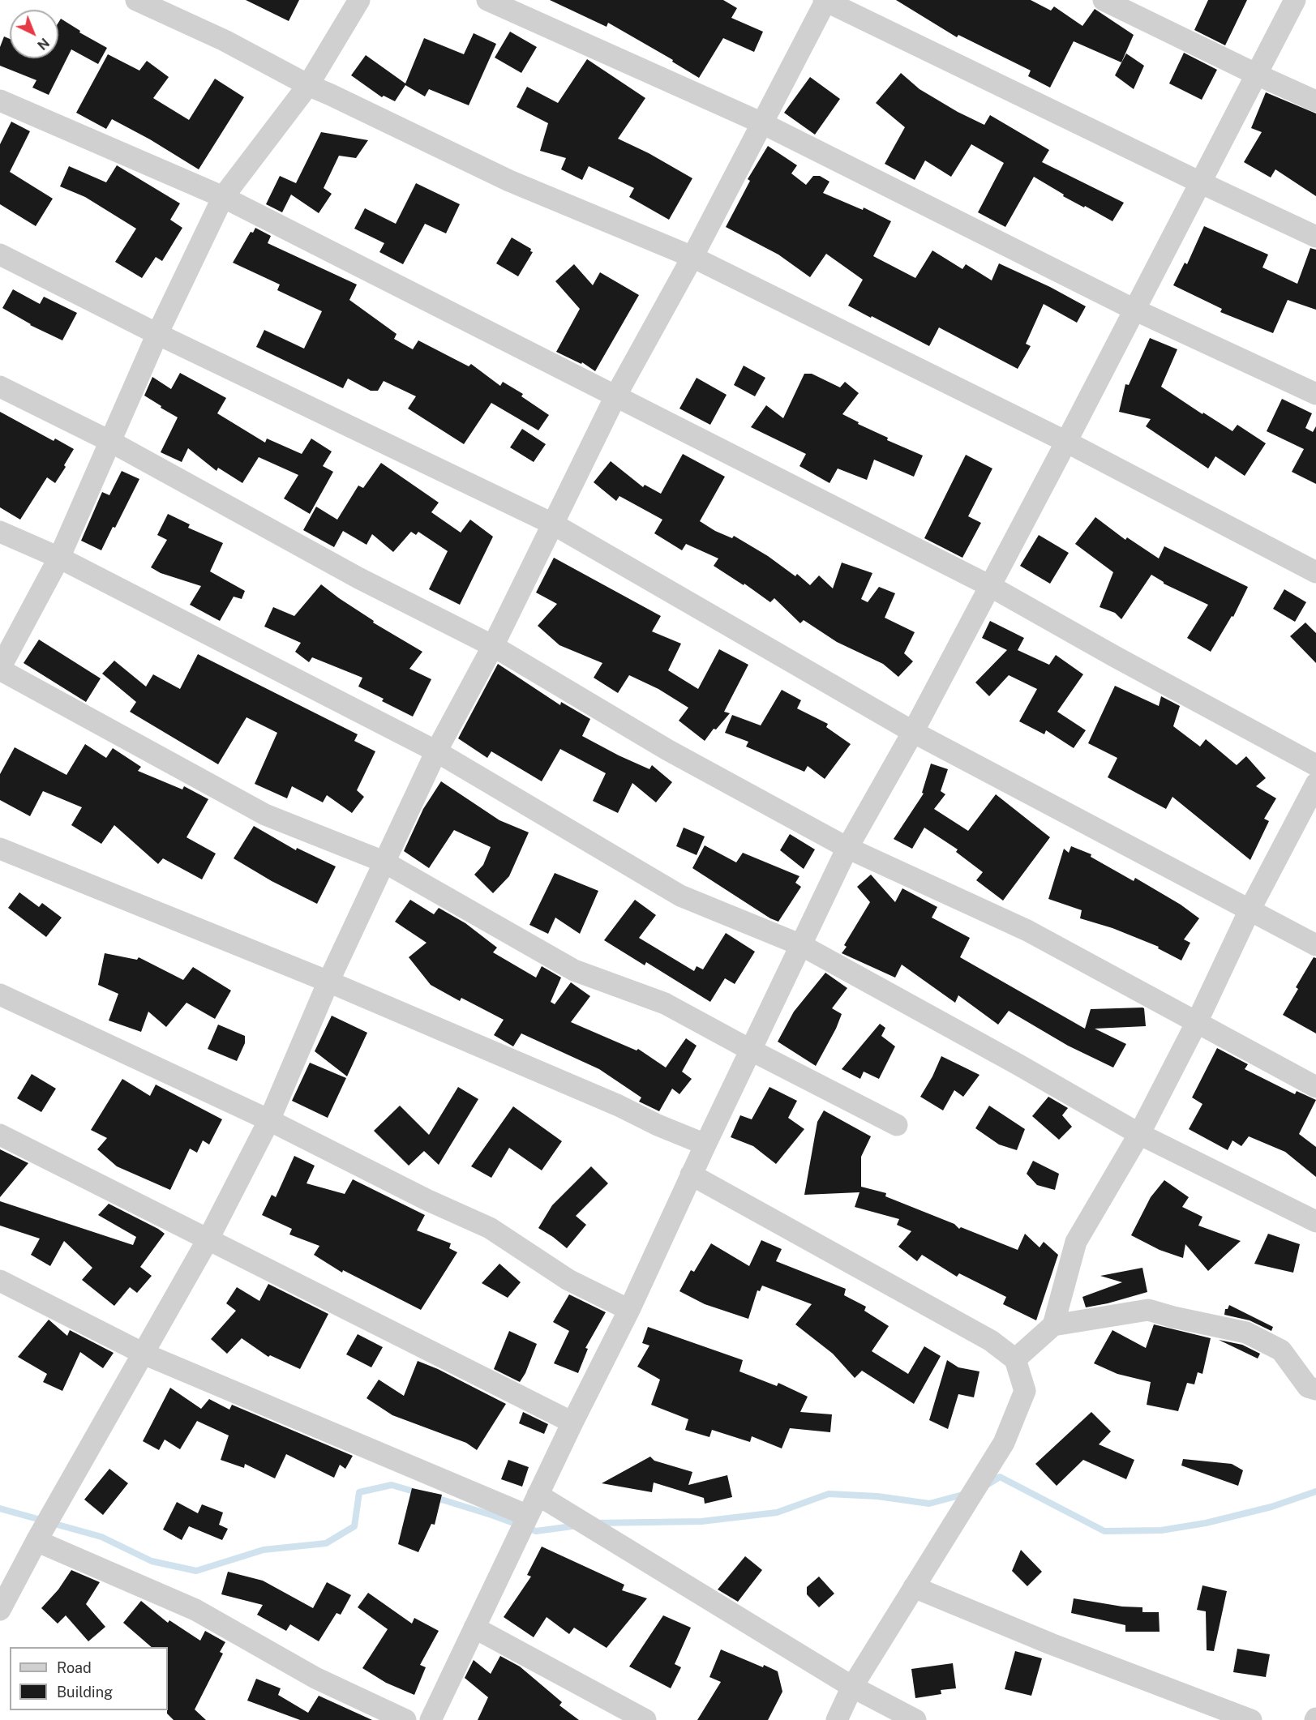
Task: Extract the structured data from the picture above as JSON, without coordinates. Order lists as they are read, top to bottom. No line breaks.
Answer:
{"legend":["Road","Building"],"north":"bottom right"}
